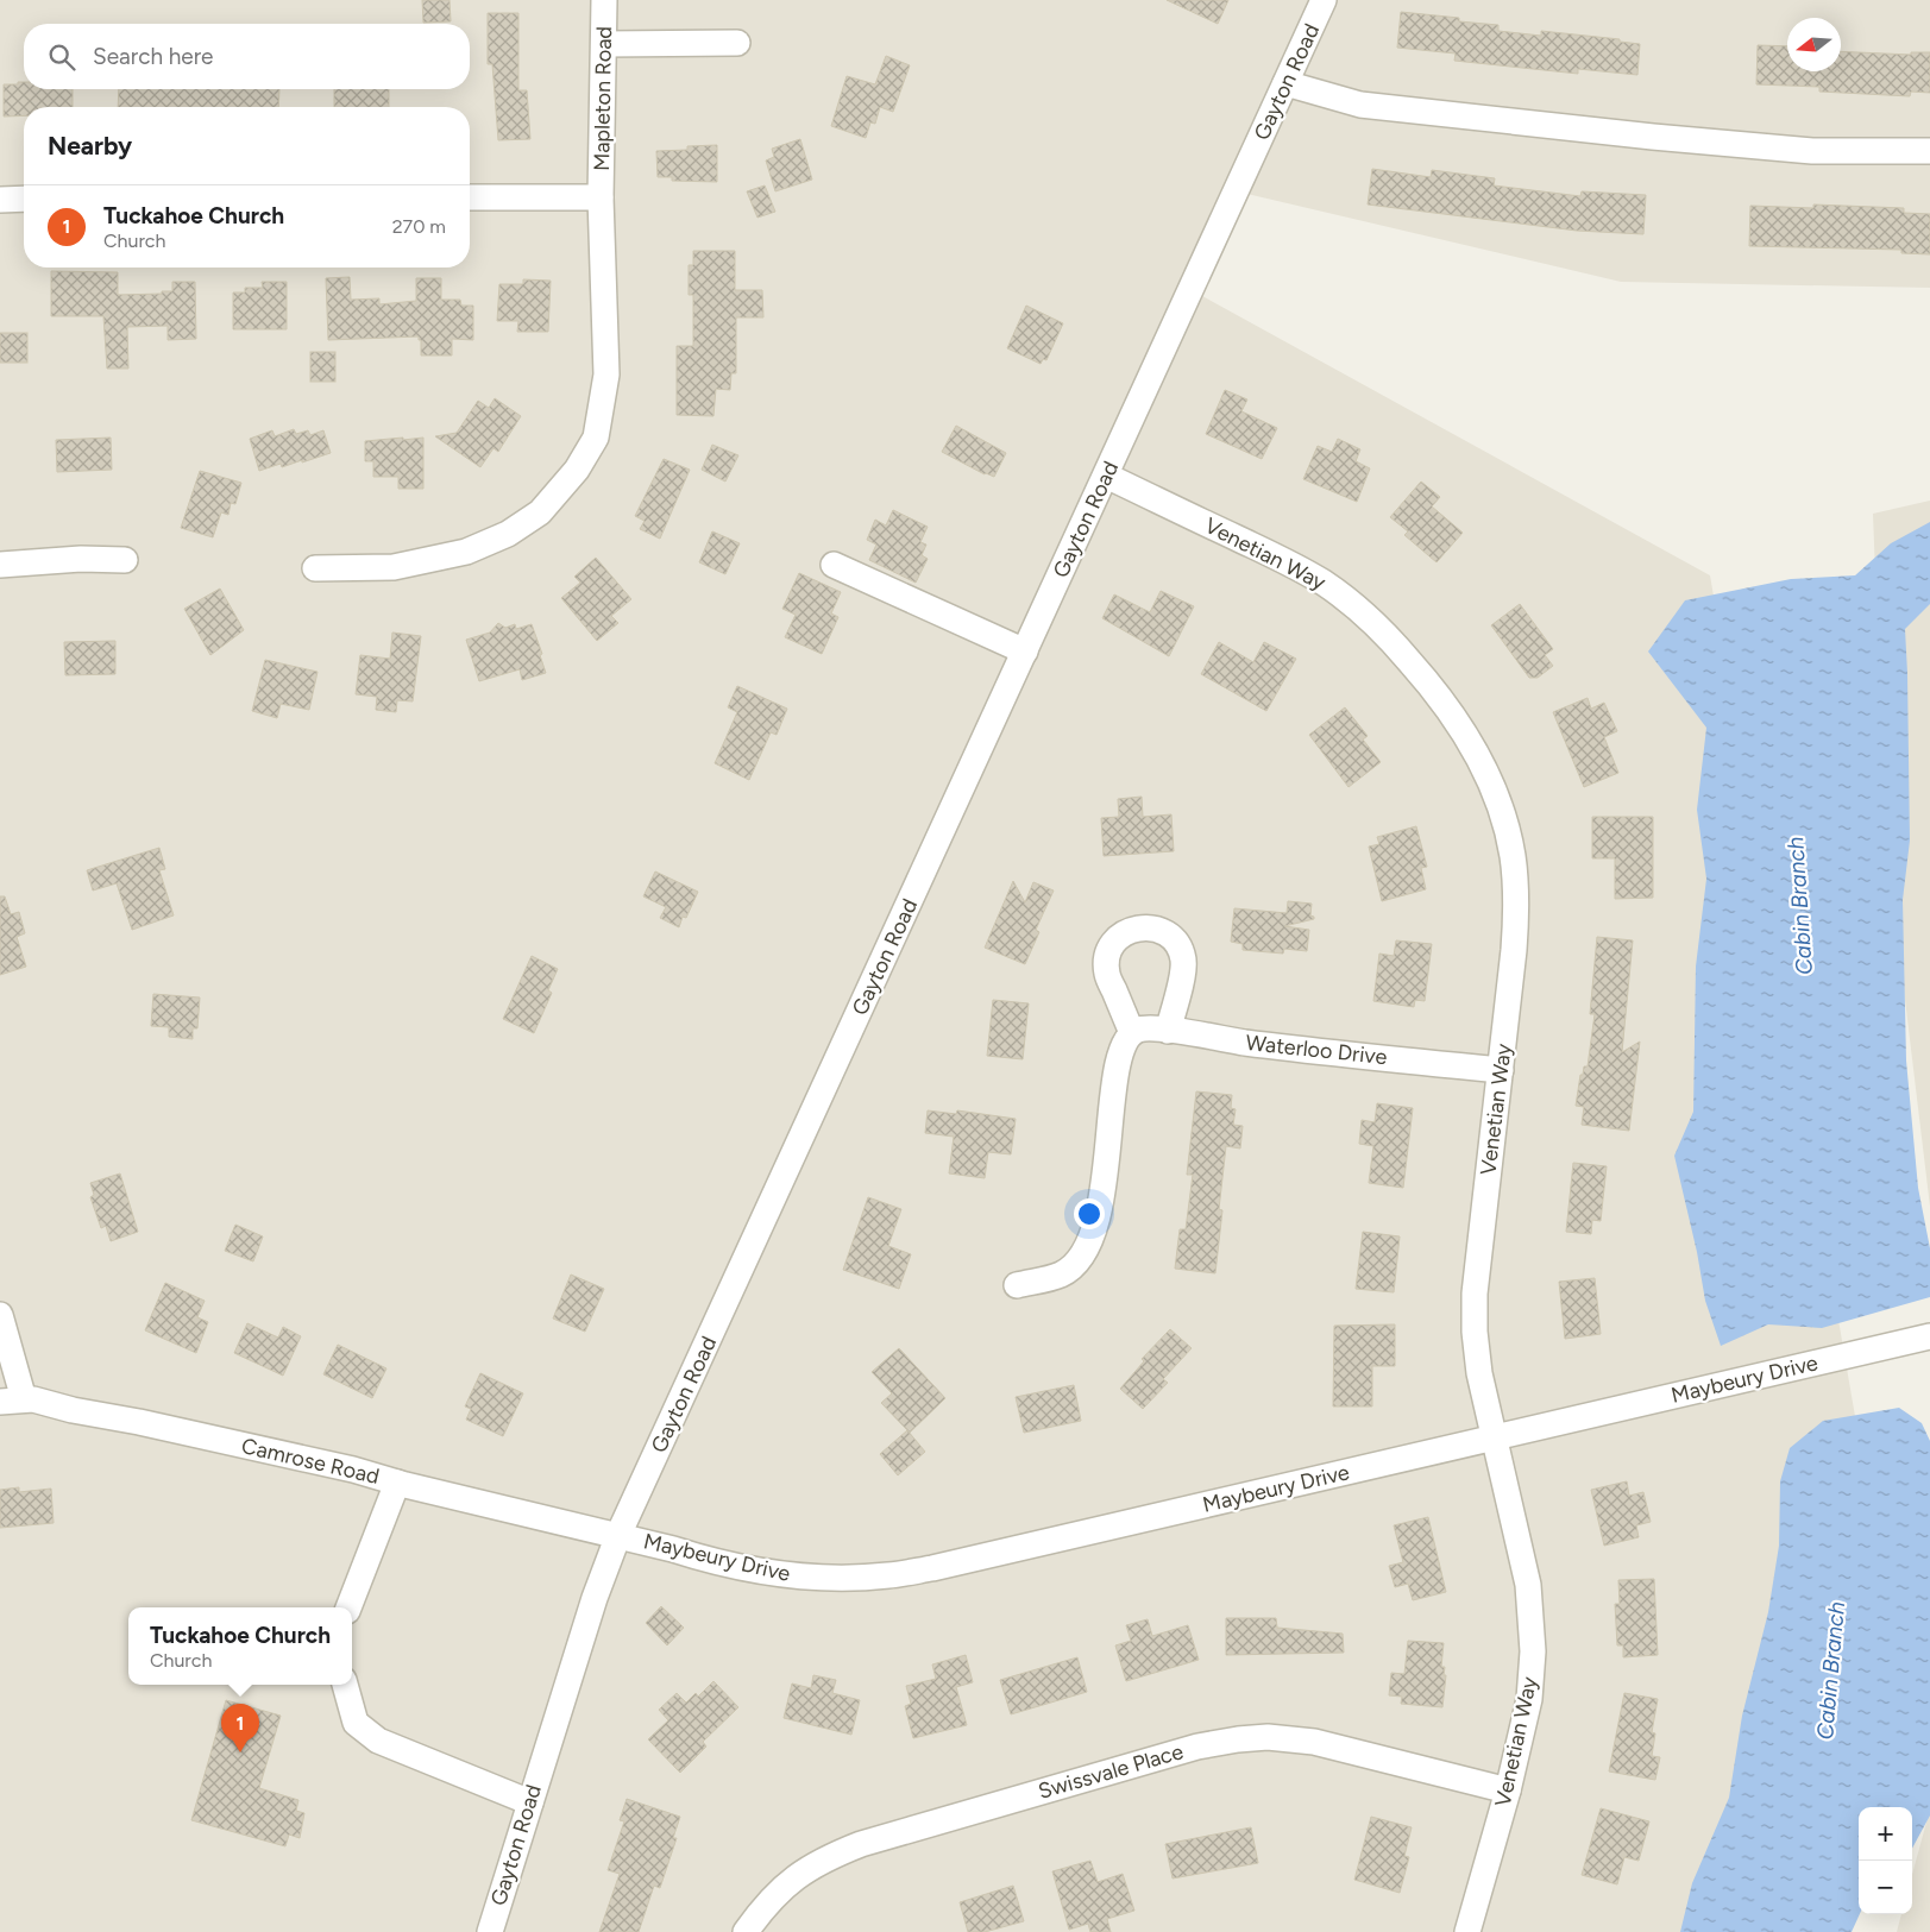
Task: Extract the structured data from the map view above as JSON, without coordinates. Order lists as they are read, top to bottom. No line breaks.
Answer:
{"streets":{"street":["Gayton Road","Mapleton Road","Venetian Way","Waterloo Drive","Maybeury Drive","Camrose Road","Swissvale Place"]},"crossings":[["Gayton Road","Venetian Way"],["Gayton Road","Maybeury Drive"],["Gayton Road","Camrose Road"],["Venetian Way","Waterloo Drive"],["Venetian Way","Maybeury Drive"],["Venetian Way","Swissvale Place"],["Maybeury Drive","Camrose Road"]],"water":["Cabin Branch"],"north":"left","page":{"search":"Search here","heading":"Nearby","list":[{"mark":"1","name":"Tuckahoe Church","note":"Church","value":"270 m"}],"popup":["Tuckahoe Church","Church"],"pins":"1","map_buttons":["+","−"]}}
